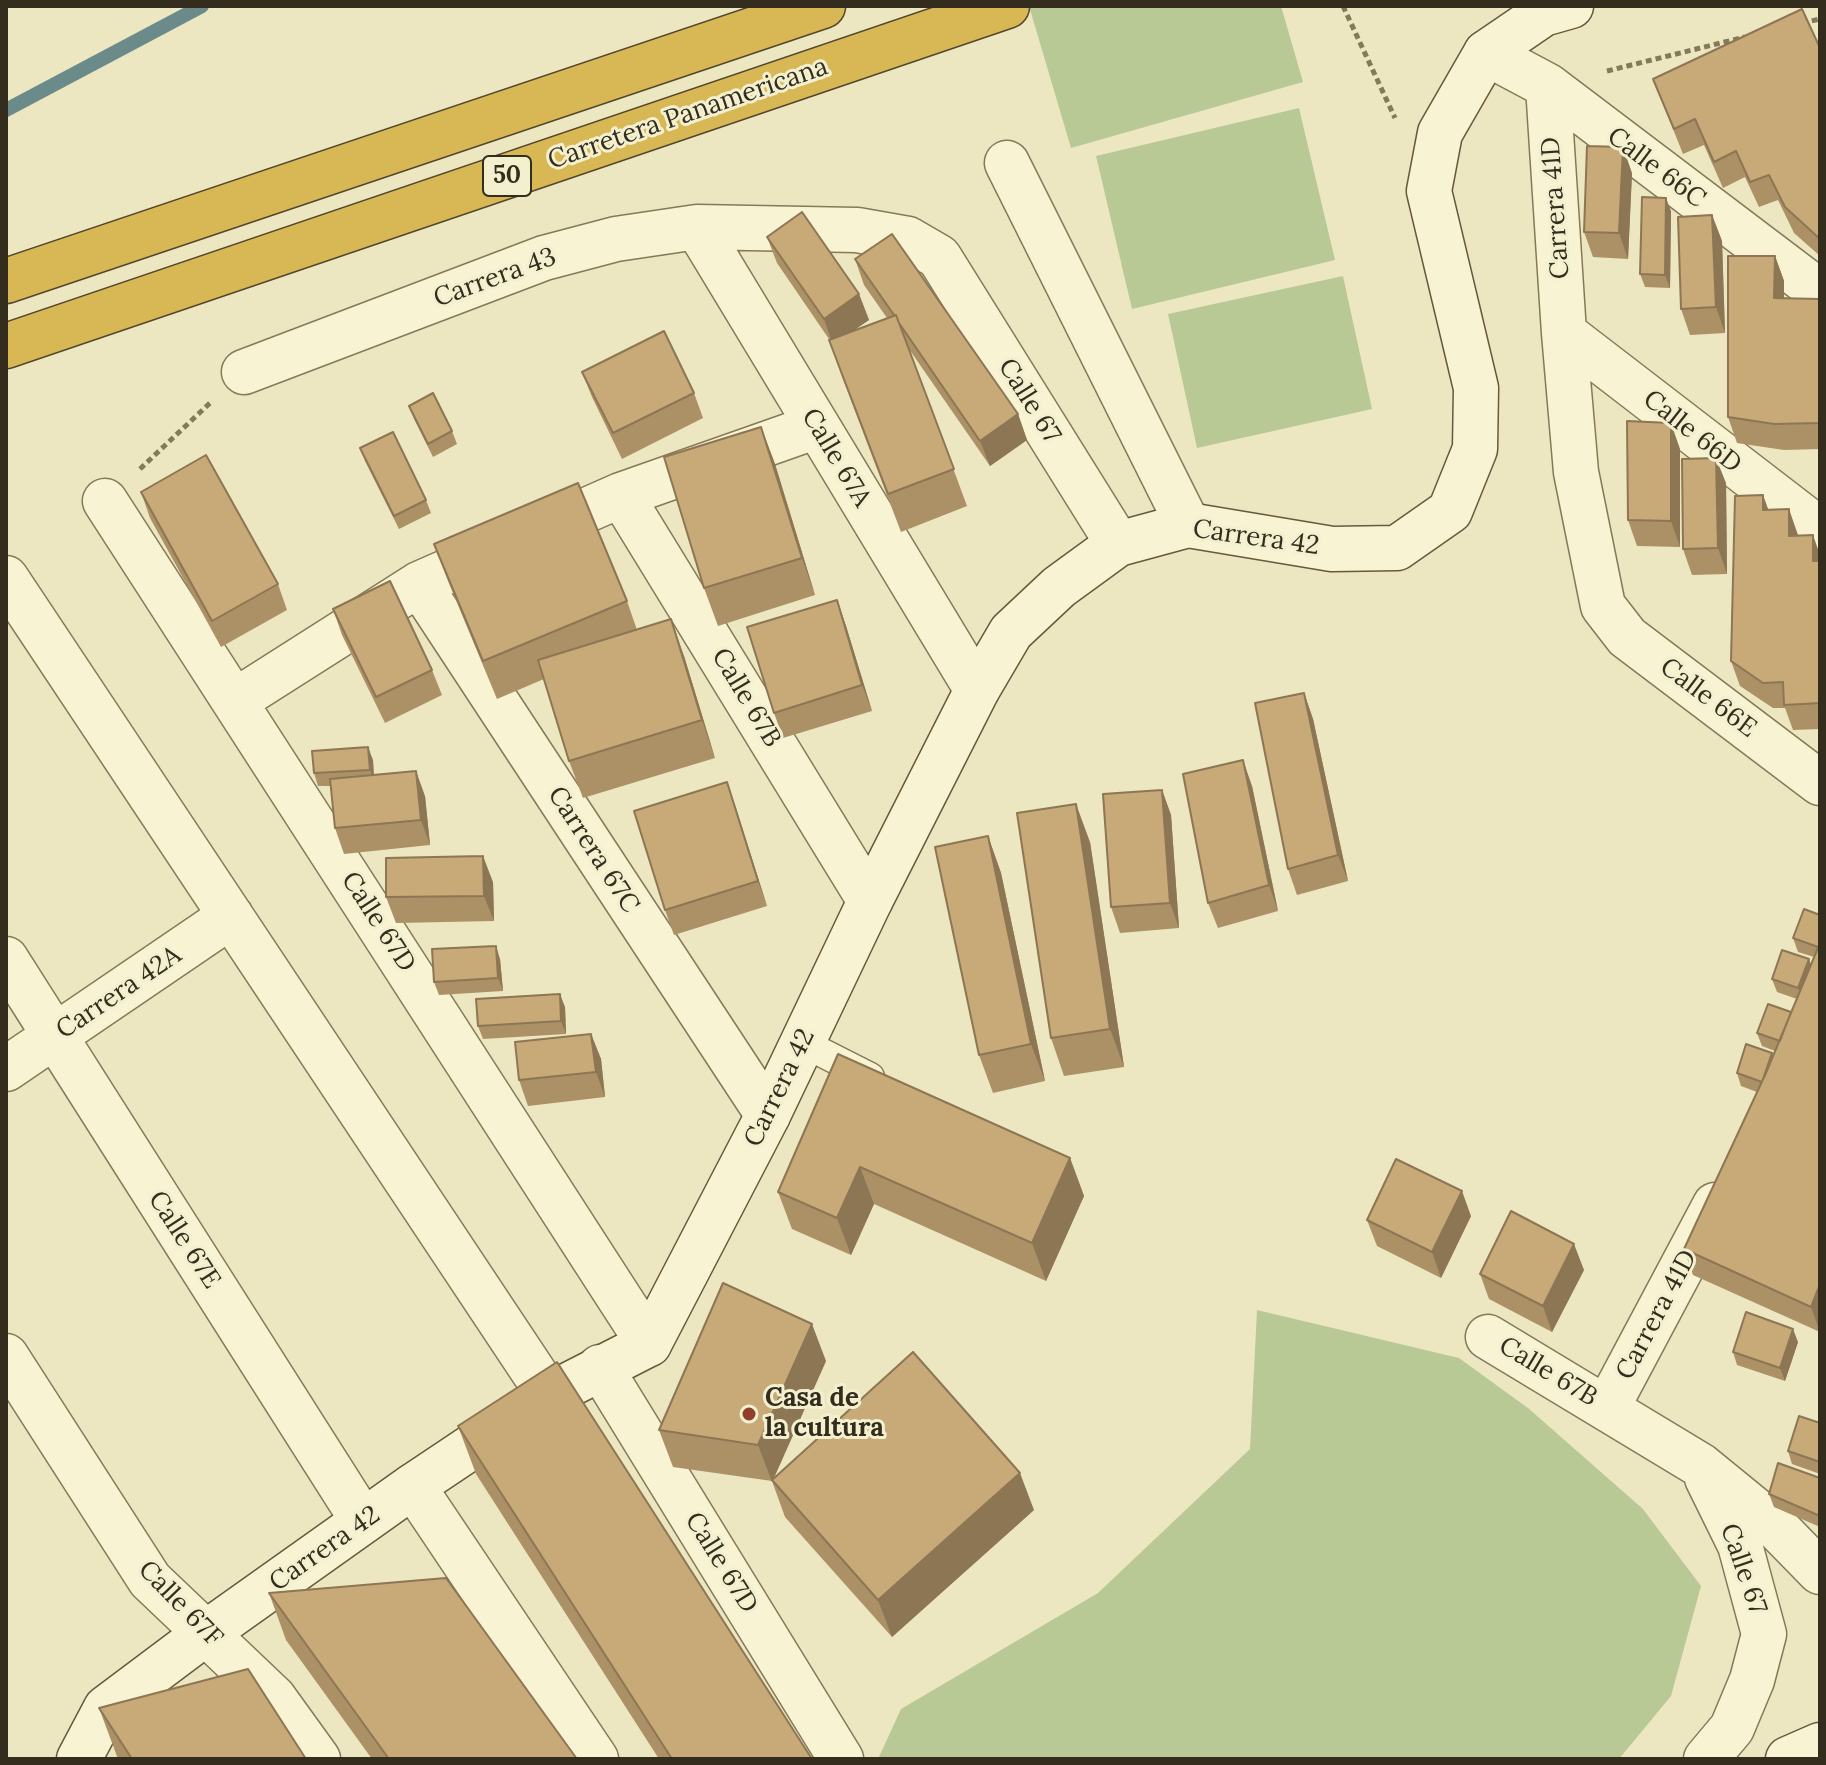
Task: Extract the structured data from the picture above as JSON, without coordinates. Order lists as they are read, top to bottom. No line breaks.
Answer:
{"streets":{"highway":["Carretera Panamericana","50"],"street":["Calle 66C","Carrera 41D","Carrera 43","Calle 67","Calle 66D","Calle 67A","Carrera 42","Calle 67B","Calle 66E","Carrera 67C","Calle 67D","Carrera 42A","Calle 67E","Calle 67F"]},"crossings":[["Calle 66C","Carrera 41D"],["Calle 66C","Carrera 42"],["Carrera 41D","Calle 67"],["Carrera 41D","Calle 66D"],["Carrera 41D","Calle 67B"],["Carrera 41D","Calle 66E"],["Carrera 43","Calle 67"],["Carrera 43","Calle 67A"],["Calle 67","Carrera 42"],["Calle 67","Calle 67B"],["Calle 67A","Carrera 42"],["Carrera 42","Calle 67B"],["Carrera 42","Carrera 67C"],["Carrera 42","Calle 67D"],["Carrera 42","Calle 67E"],["Carrera 42","Calle 67F"],["Carrera 42A","Calle 67E"]],"places":["Casa de la cultura"]}
